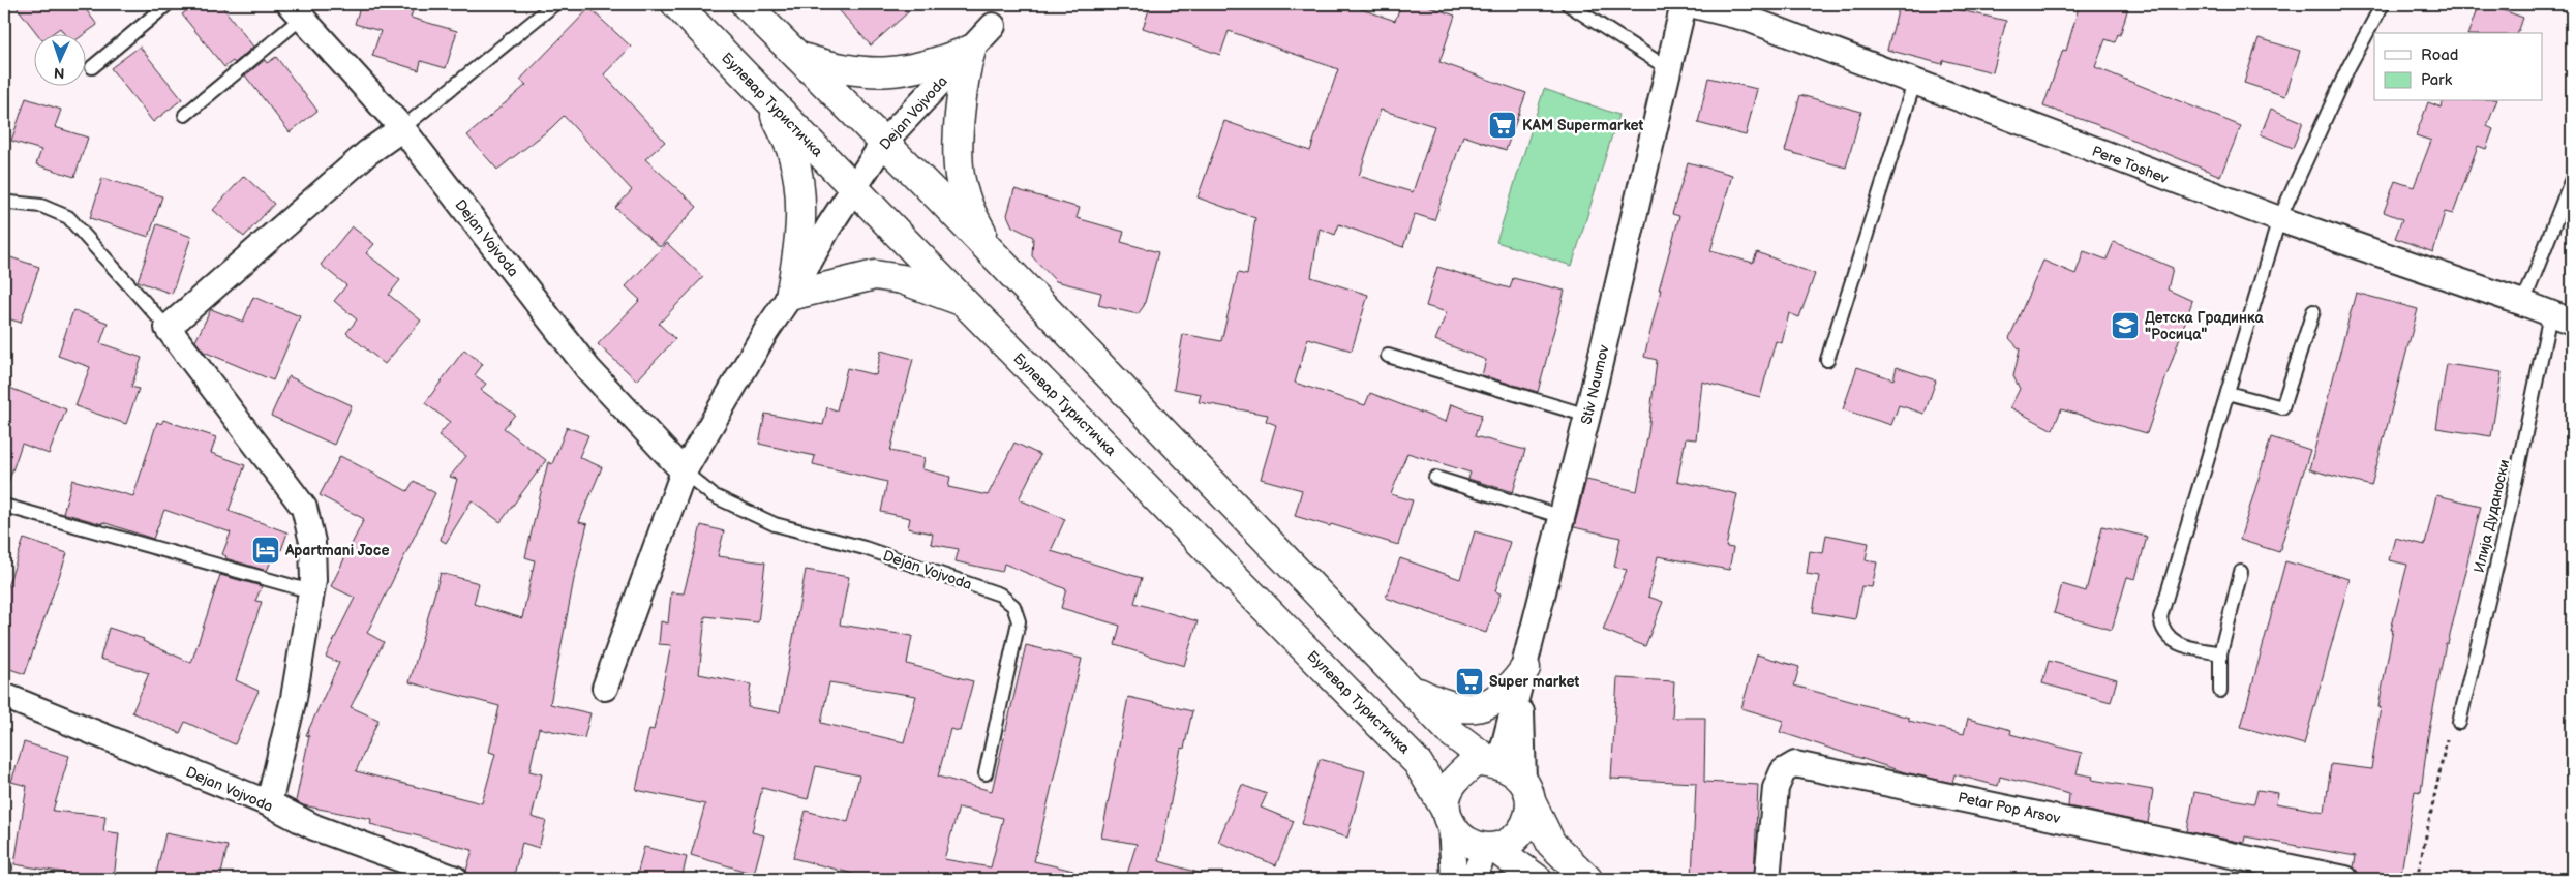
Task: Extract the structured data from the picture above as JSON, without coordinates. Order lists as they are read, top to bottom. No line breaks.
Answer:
{"streets":{"main road":["Булевар Туристичка"],"street":["Dejan Vojvoda","Pere Toshev","Stiv Naumov","Petar Pop Arsov"],"lane":["Илија Дуданоски"]},"crossings":[["Булевар Туристичка","Dejan Vojvoda"],["Булевар Туристичка","Stiv Naumov"],["Pere Toshev","Илија Дуданоски"]],"places":{"supermarket":["KAM Supermarket","Super market"],"school or university":["Детска Градинка \"Росица\""],"hotel":["Apartmani Joce"]},"legend":["Road","Park"],"north":"bottom"}
